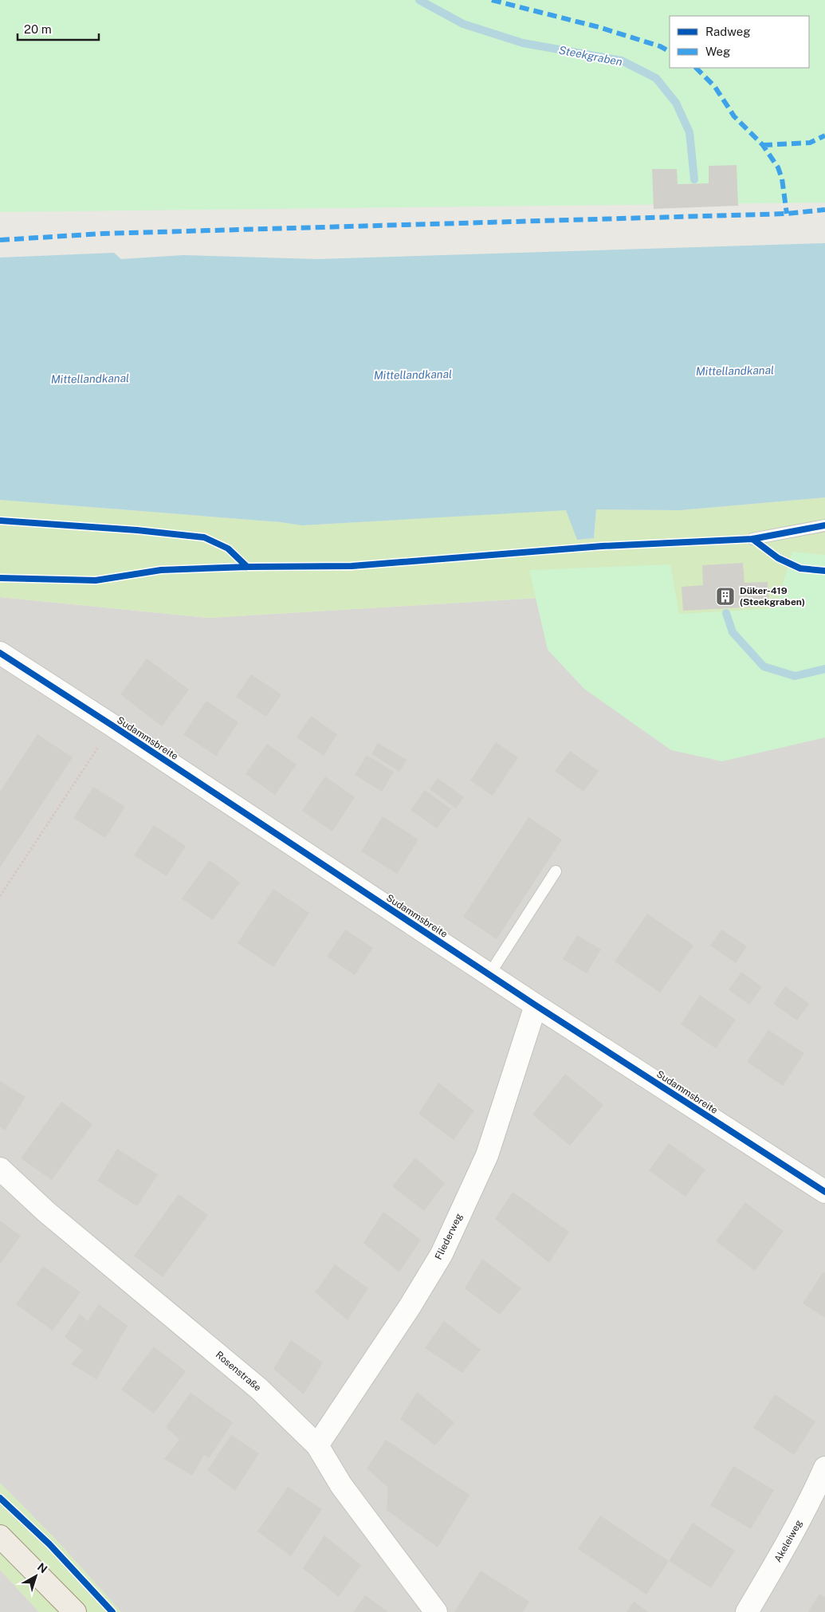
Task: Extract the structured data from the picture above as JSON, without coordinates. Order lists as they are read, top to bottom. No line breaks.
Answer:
{"streets":{"street":["Sudammsbreite","Fliederweg","Rosenstraße","Akeleiweg"]},"crossings":[["Sudammsbreite","Fliederweg"],["Fliederweg","Rosenstraße"]],"water":["Steekgraben","Mittellandkanal"],"places":{"building":["Düker-419 (Steekgraben)"]},"legend":["Radweg","Weg"],"scale_bar":"20 m","north":"top right"}
